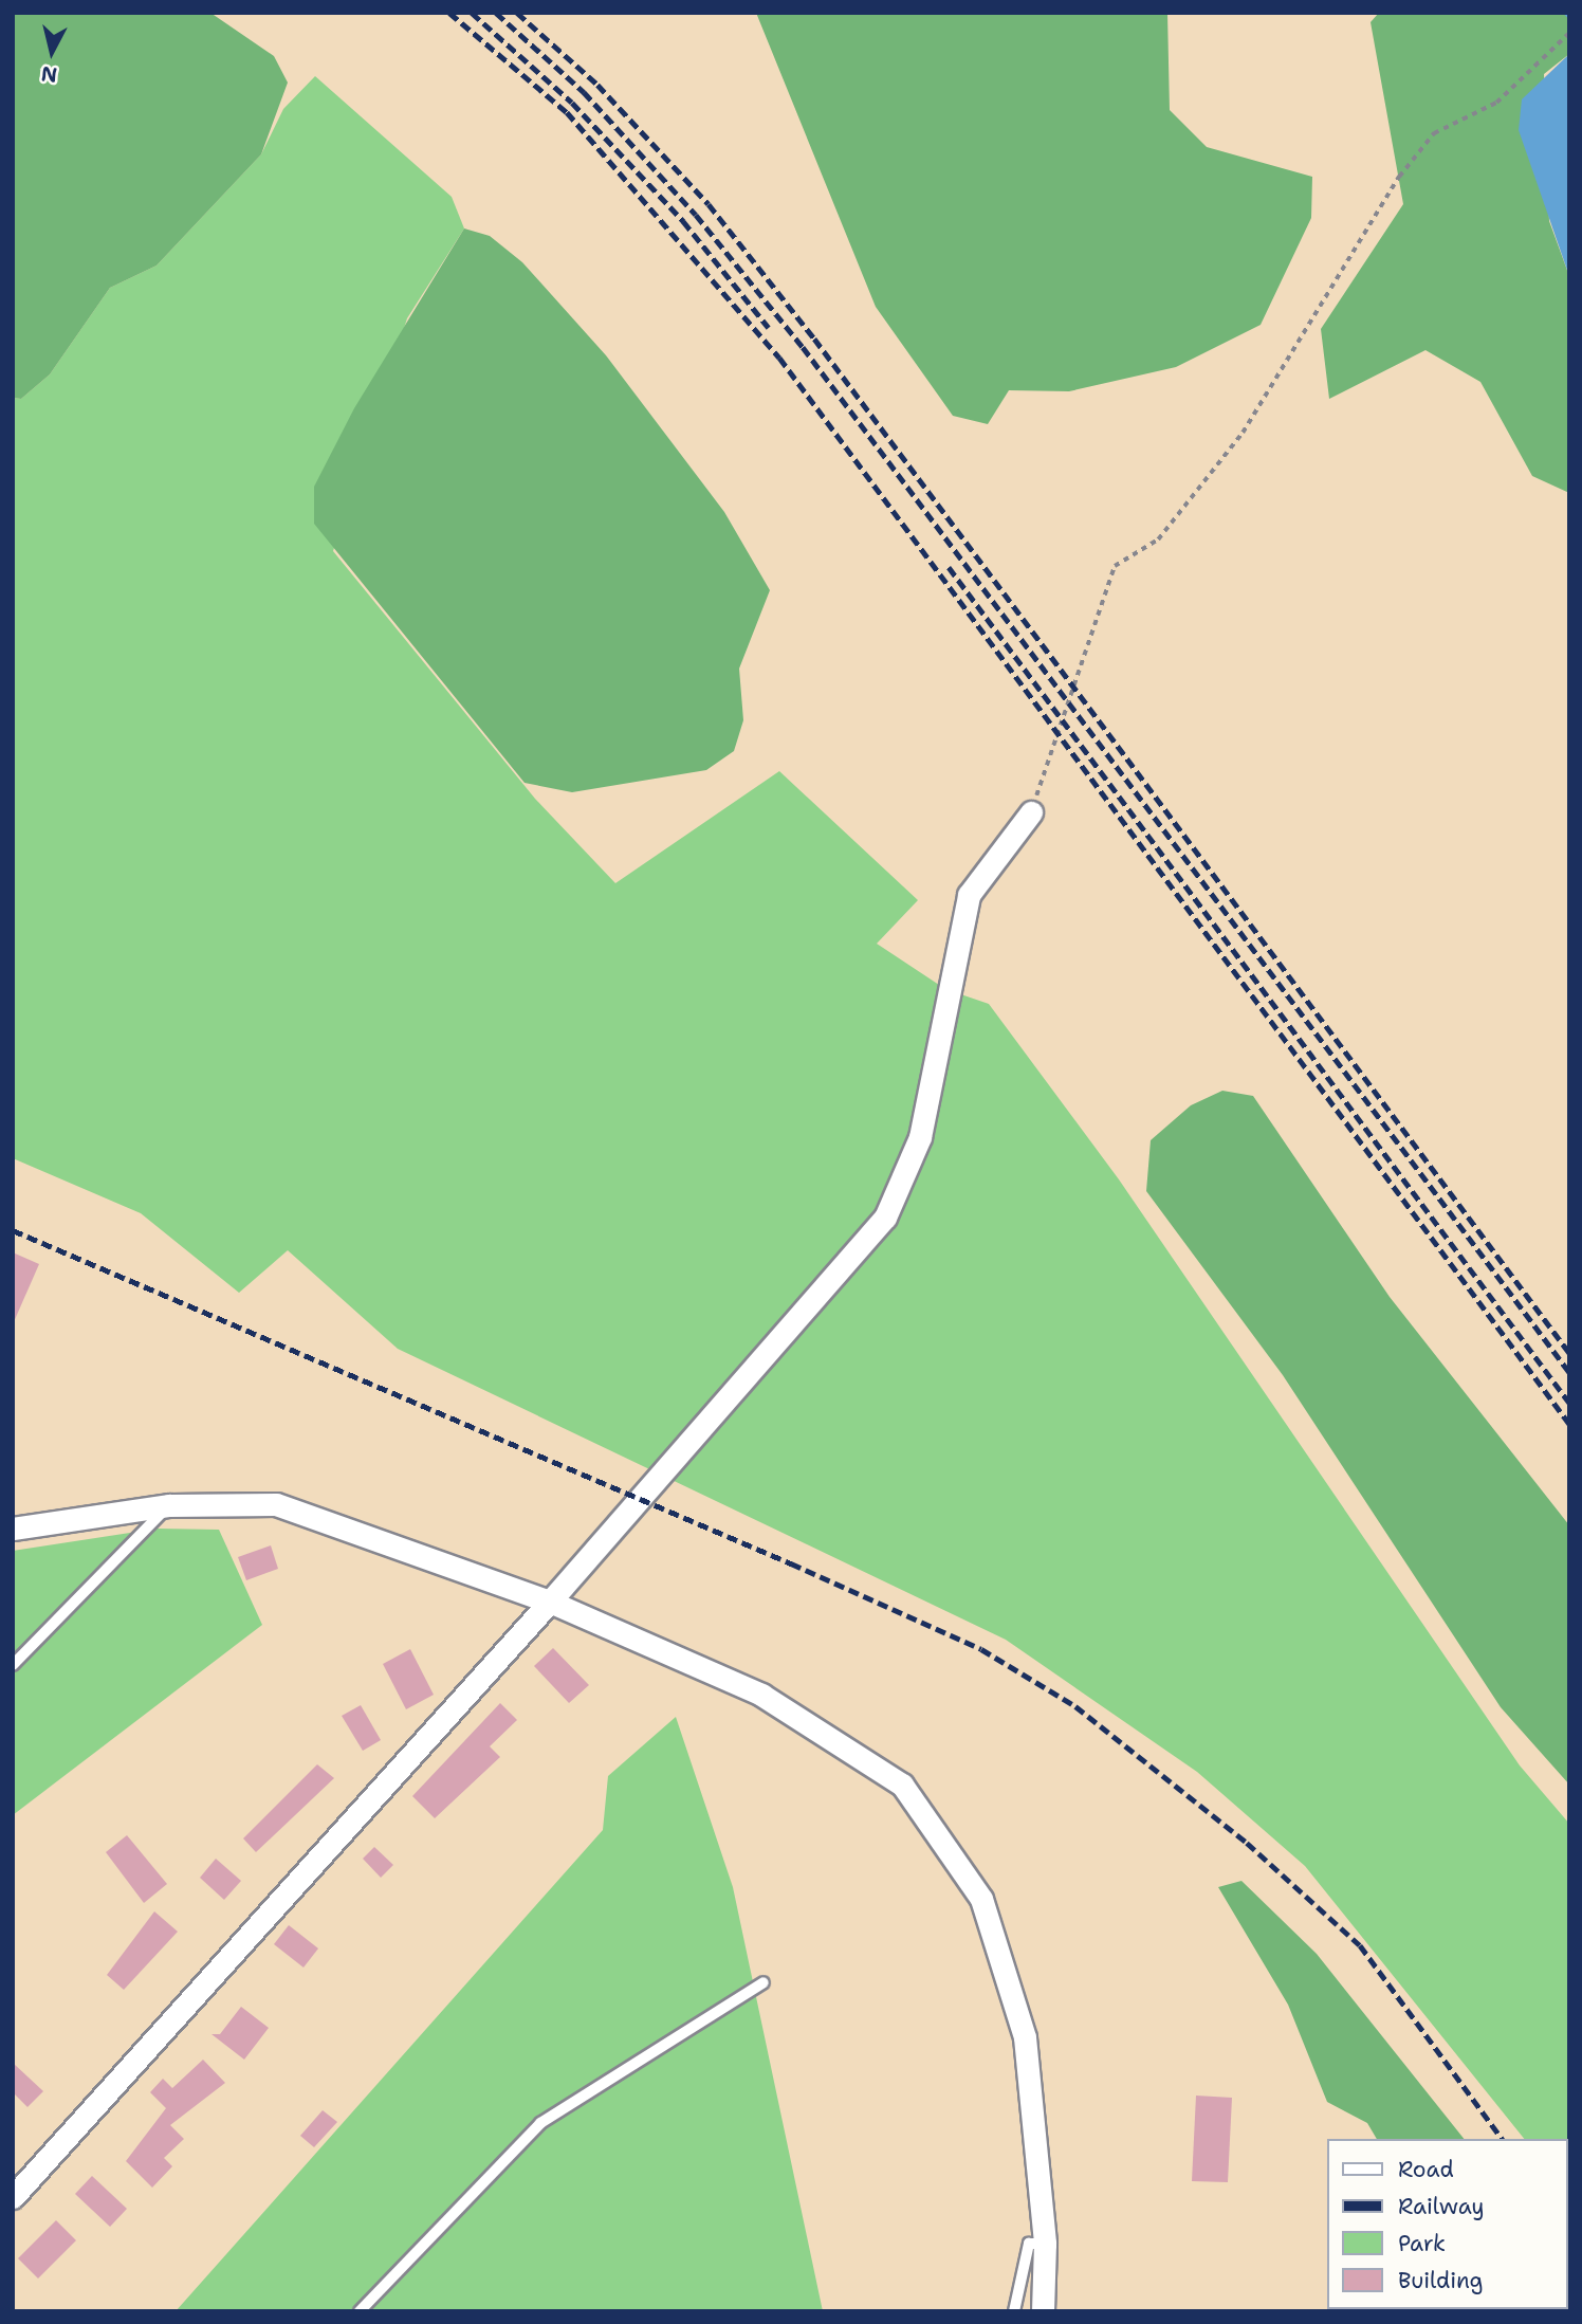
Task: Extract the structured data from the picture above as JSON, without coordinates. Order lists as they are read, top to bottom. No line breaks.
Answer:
{"legend":["Road","Railway","Park","Building"],"north":"bottom"}
